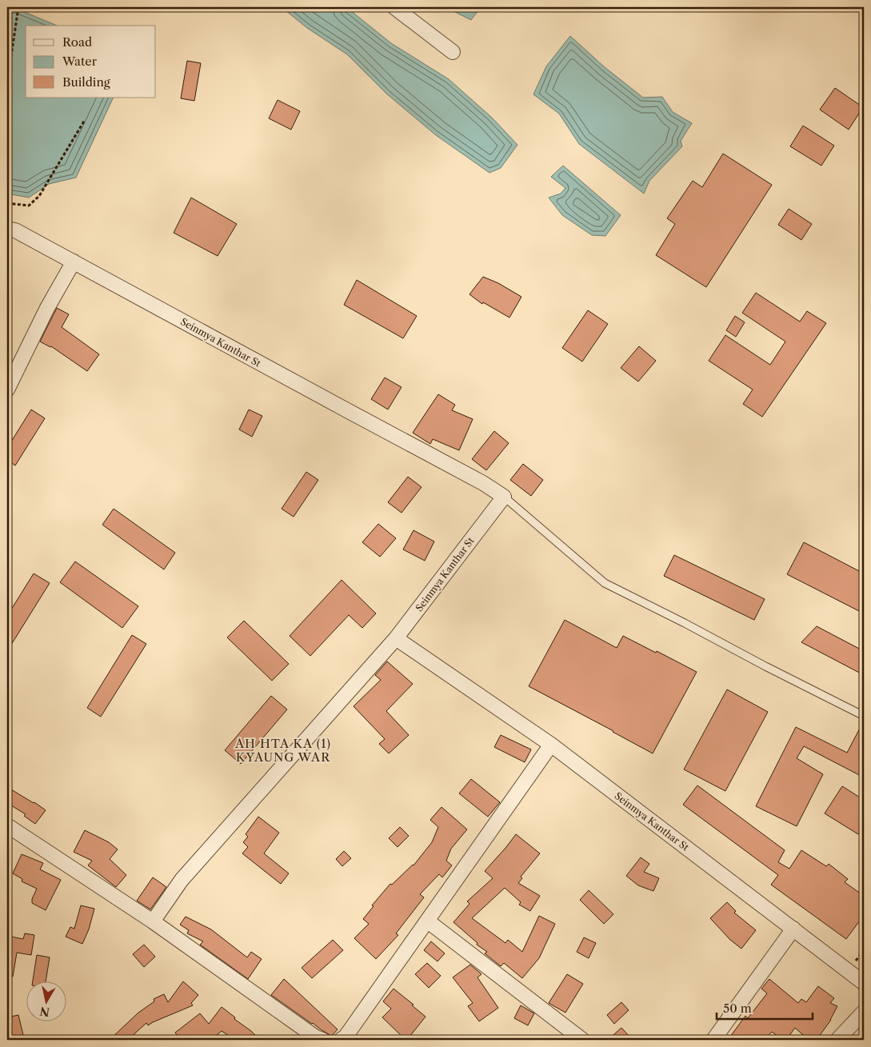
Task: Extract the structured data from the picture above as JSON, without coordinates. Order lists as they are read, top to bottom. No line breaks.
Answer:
{"streets":{"street":["Seinmya Kanthar St"]},"districts":["AH HTA KA (1) KYAUNG WAR"],"legend":["Road","Water","Building"],"scale_bar":"50 m","north":"bottom"}
